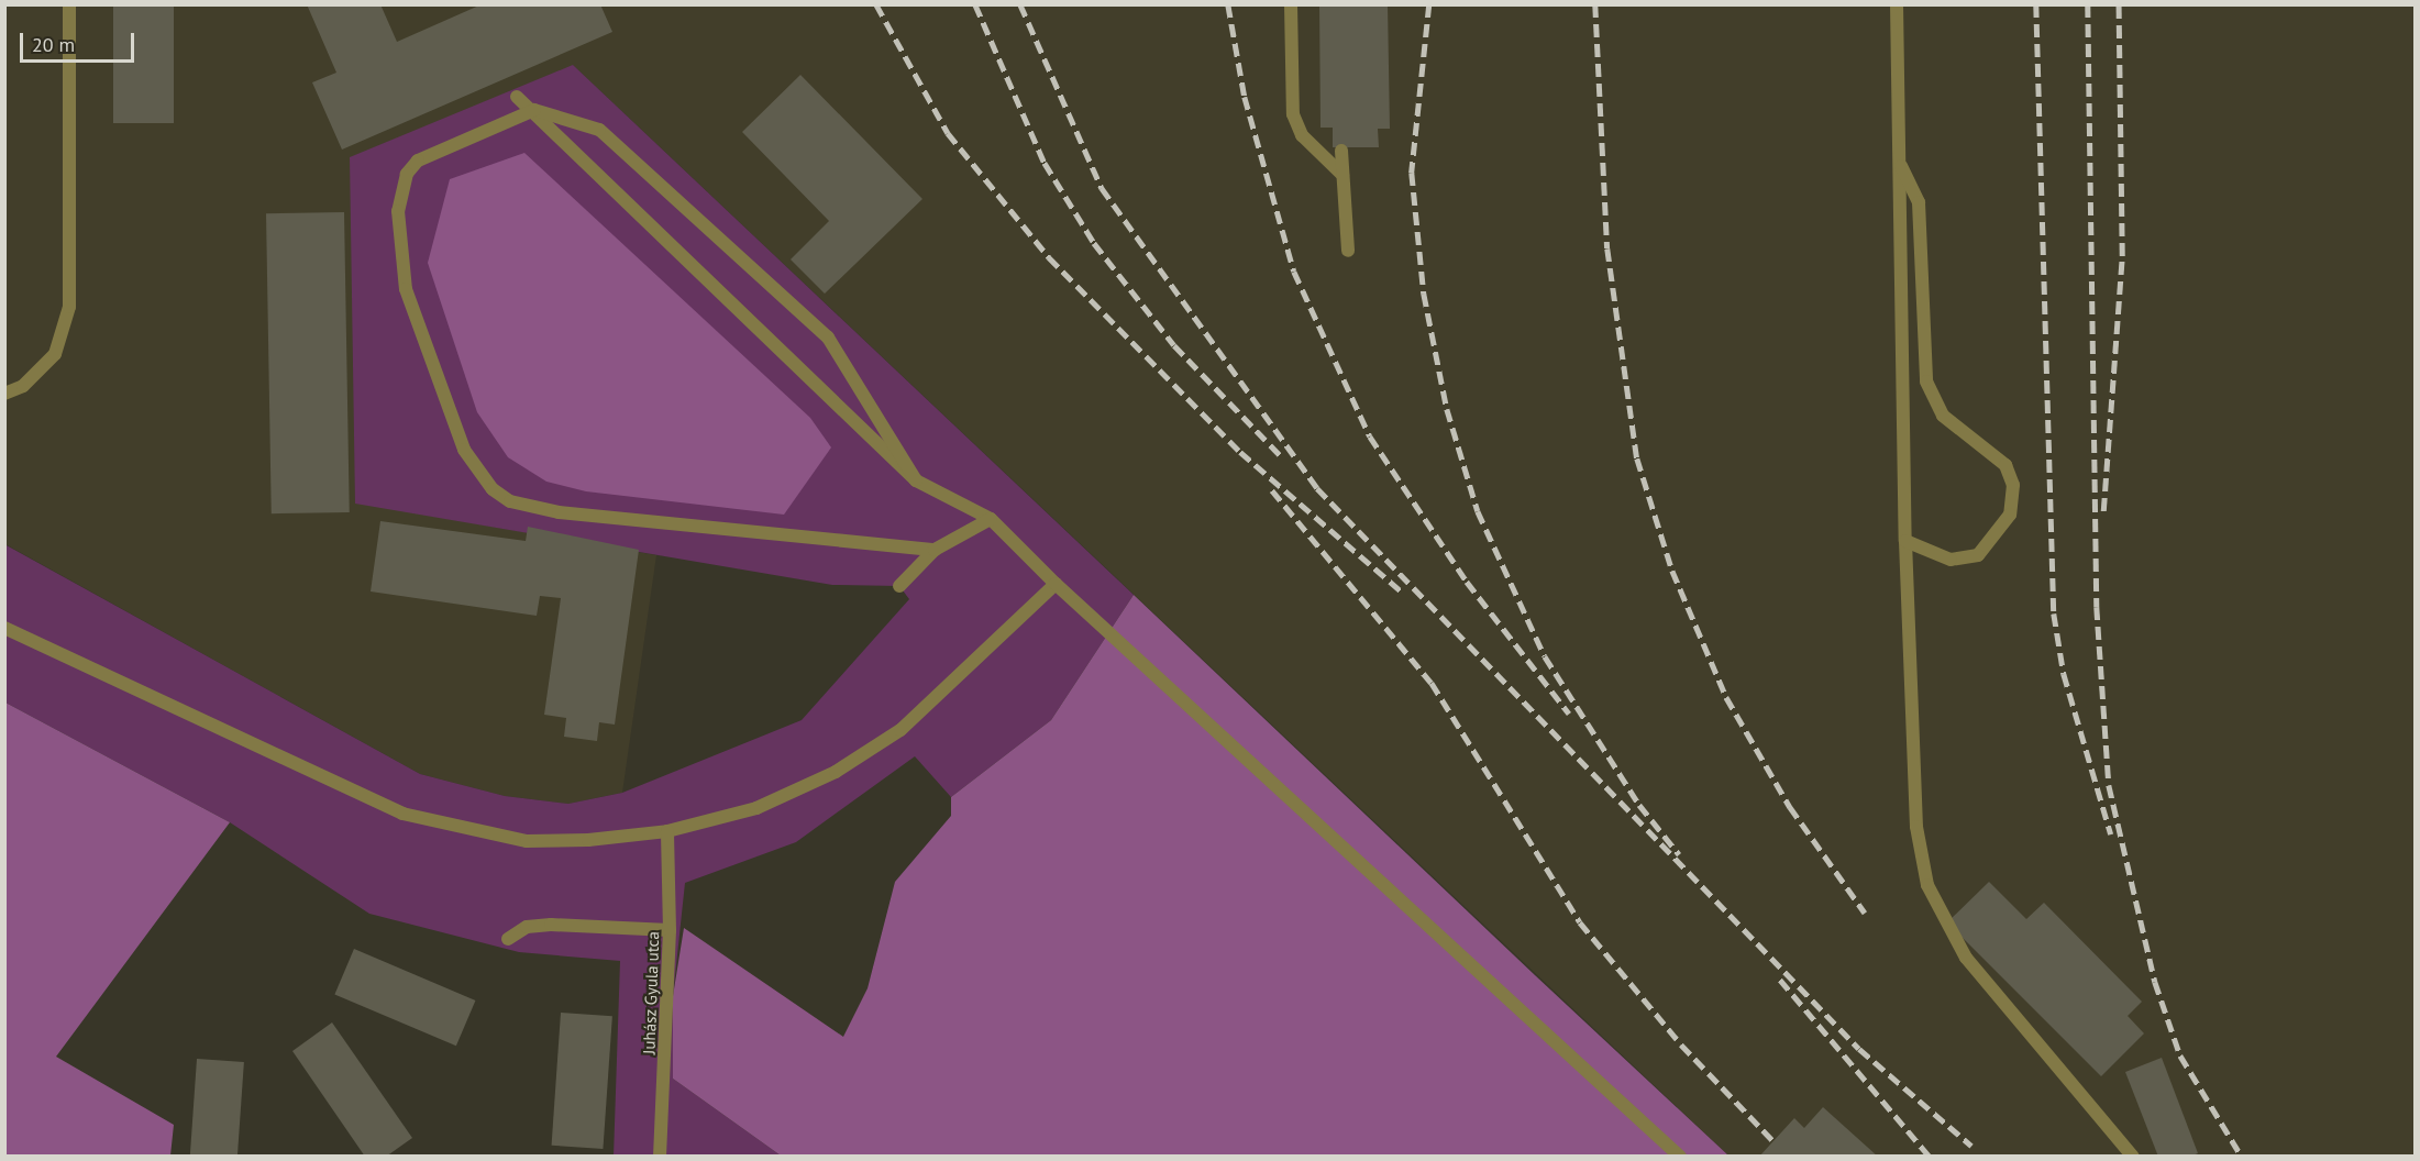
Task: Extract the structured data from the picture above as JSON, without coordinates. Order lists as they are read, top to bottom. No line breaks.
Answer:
{"streets":{"street":["Juhász Gyula utca"]},"scale_bar":"20 m"}
